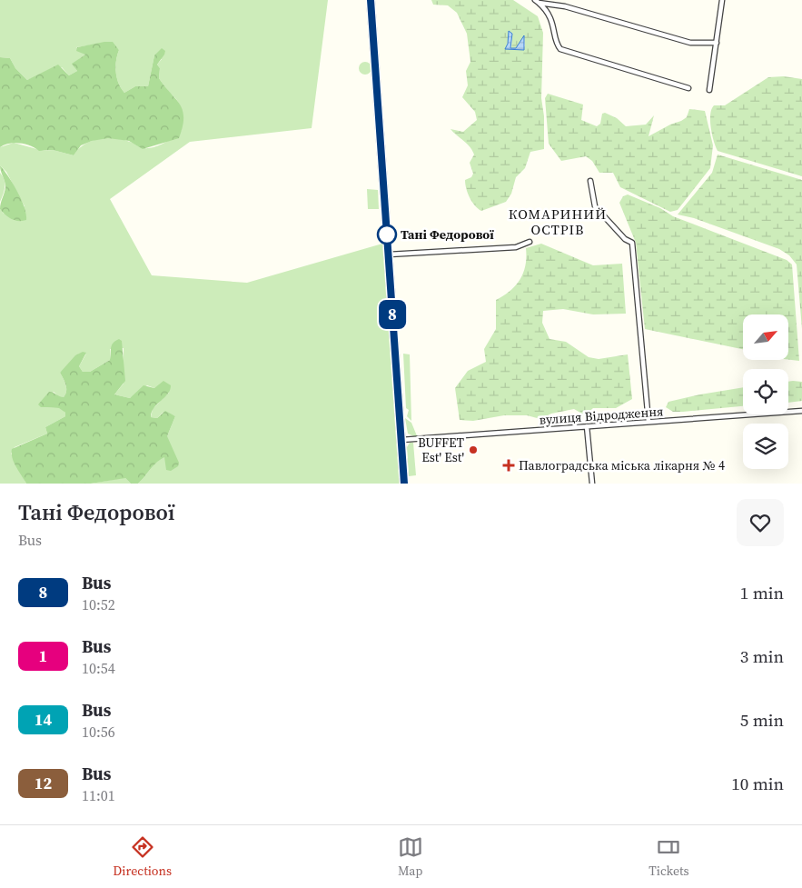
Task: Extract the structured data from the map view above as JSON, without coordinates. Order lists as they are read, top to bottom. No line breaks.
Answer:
{"streets":{"street":["вулиця Відродження"]},"districts":["КОМАРИНИЙ ОСТРІВ"],"places":{"other":["Тані Федорової","BUFFET Est' Est'"],"health":["Павлоградська міська лікарня № 4"]},"lines":["bus line 8"],"north":"top right","page":{"on_map":"8","heading":["Тані Федорової","Bus"],"list":[{"mark":"8","name":"Bus","note":"10:52","value":"1 min"},{"mark":"1","name":"Bus","note":"10:54","value":"3 min"},{"mark":"14","name":"Bus","note":"10:56","value":"5 min"},{"mark":"12","name":"Bus","note":"11:01","value":"10 min"}],"tabs":["Directions","Map","Tickets"]}}
